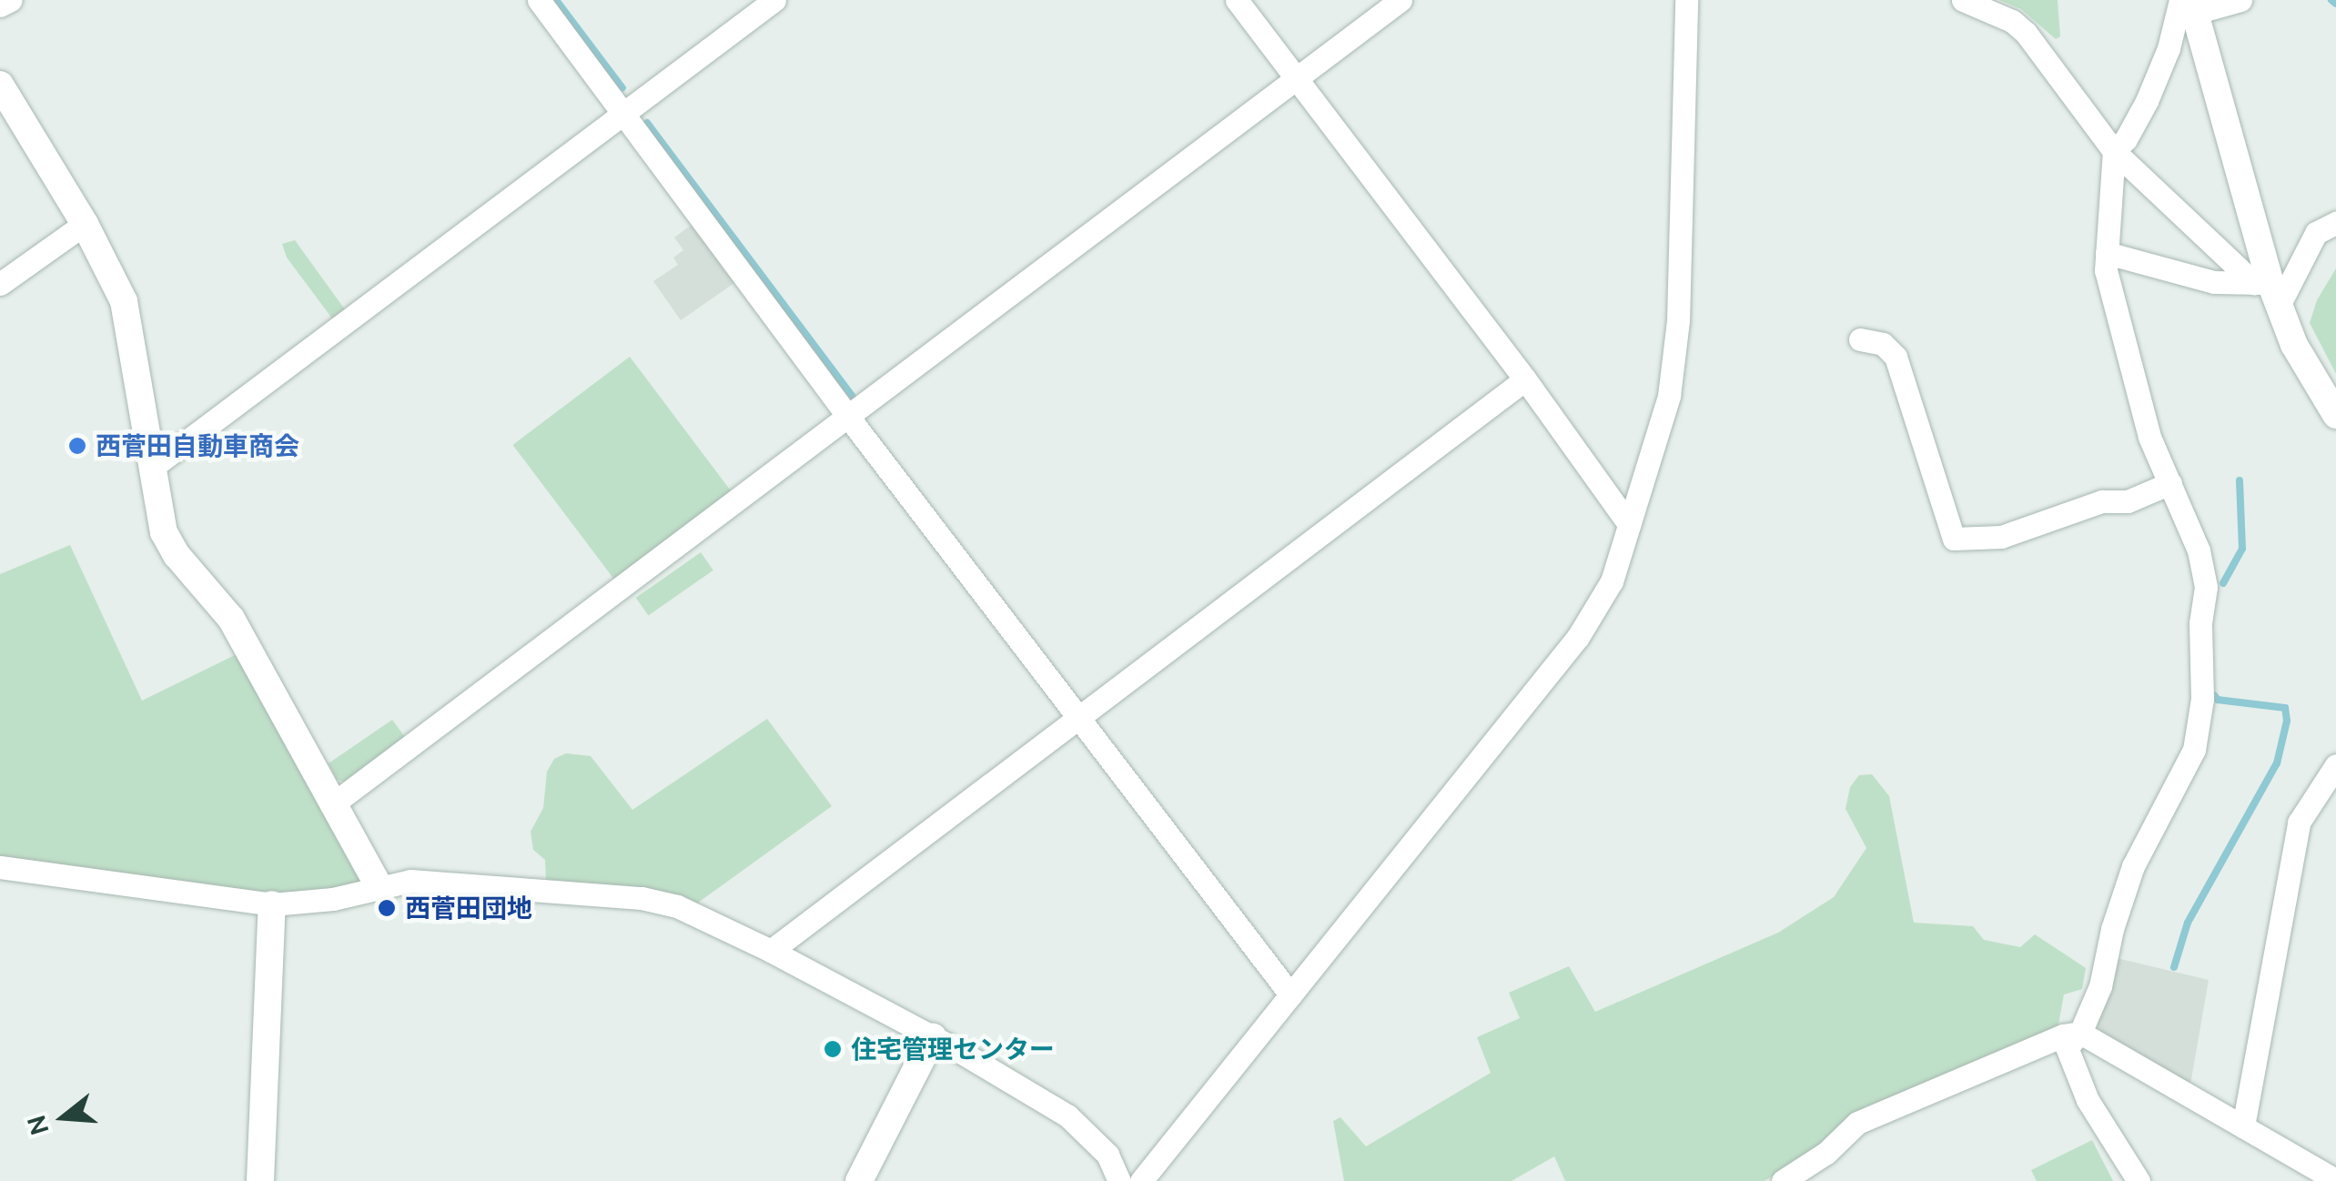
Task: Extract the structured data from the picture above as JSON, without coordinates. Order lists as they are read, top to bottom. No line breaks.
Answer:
{"places":["西菅田自動車商会","西菅田団地","住宅管理センター"],"north":"left"}
